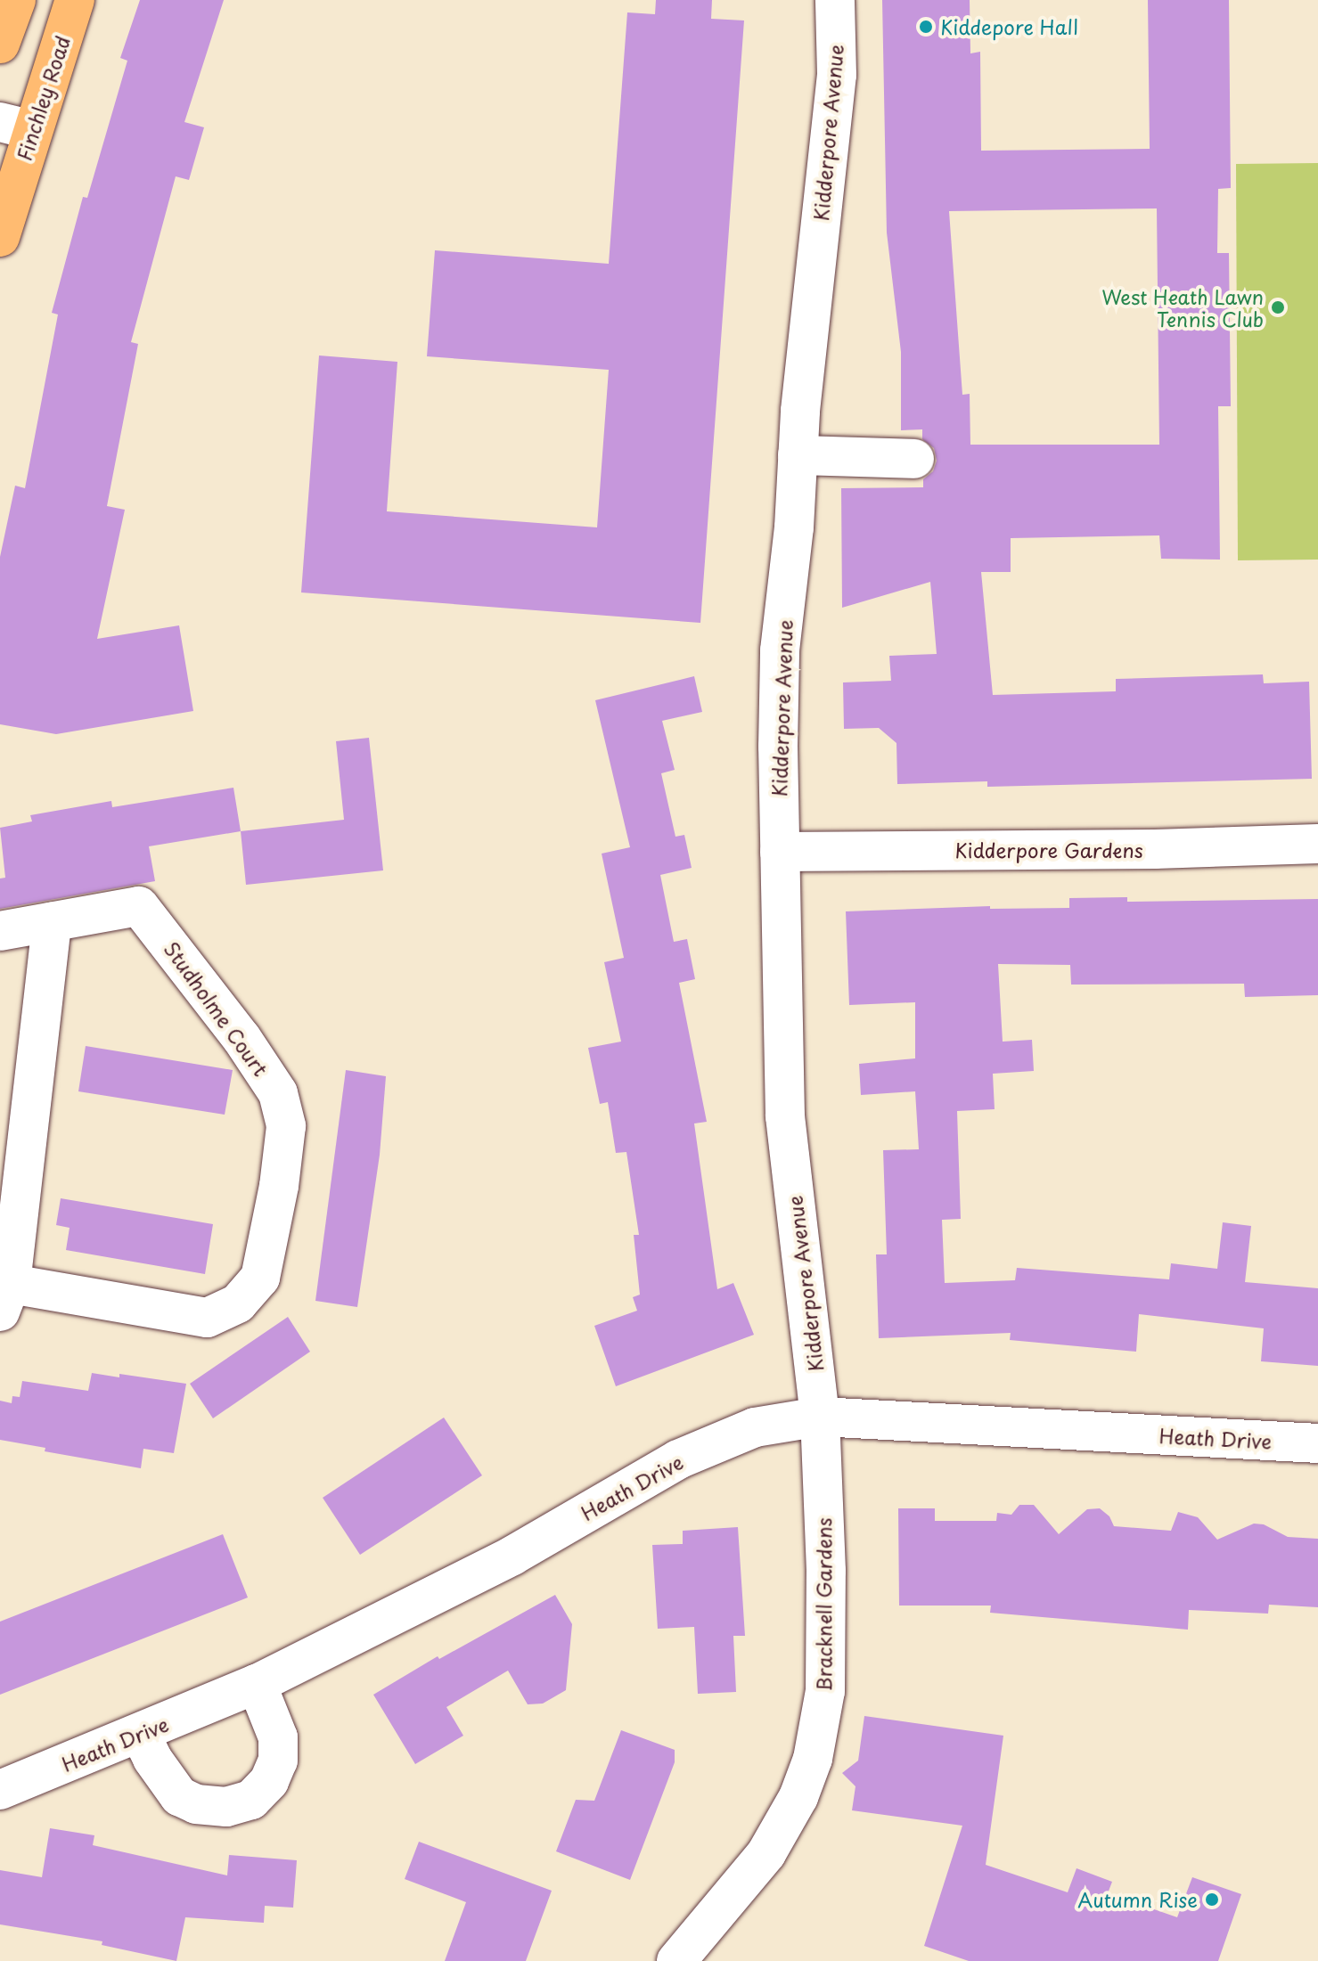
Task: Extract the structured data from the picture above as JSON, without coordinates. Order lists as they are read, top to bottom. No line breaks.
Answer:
{"streets":{"highway":["Finchley Road"],"street":["Kidderpore Avenue","Kidderpore Gardens","Studholme Court","Heath Drive","Bracknell Gardens"]},"crossings":[["Kidderpore Avenue","Kidderpore Gardens"],["Kidderpore Avenue","Heath Drive"],["Kidderpore Avenue","Bracknell Gardens"],["Heath Drive","Bracknell Gardens"]],"places":["Kiddepore Hall","West Heath Lawn Tennis Club","Autumn Rise"]}
